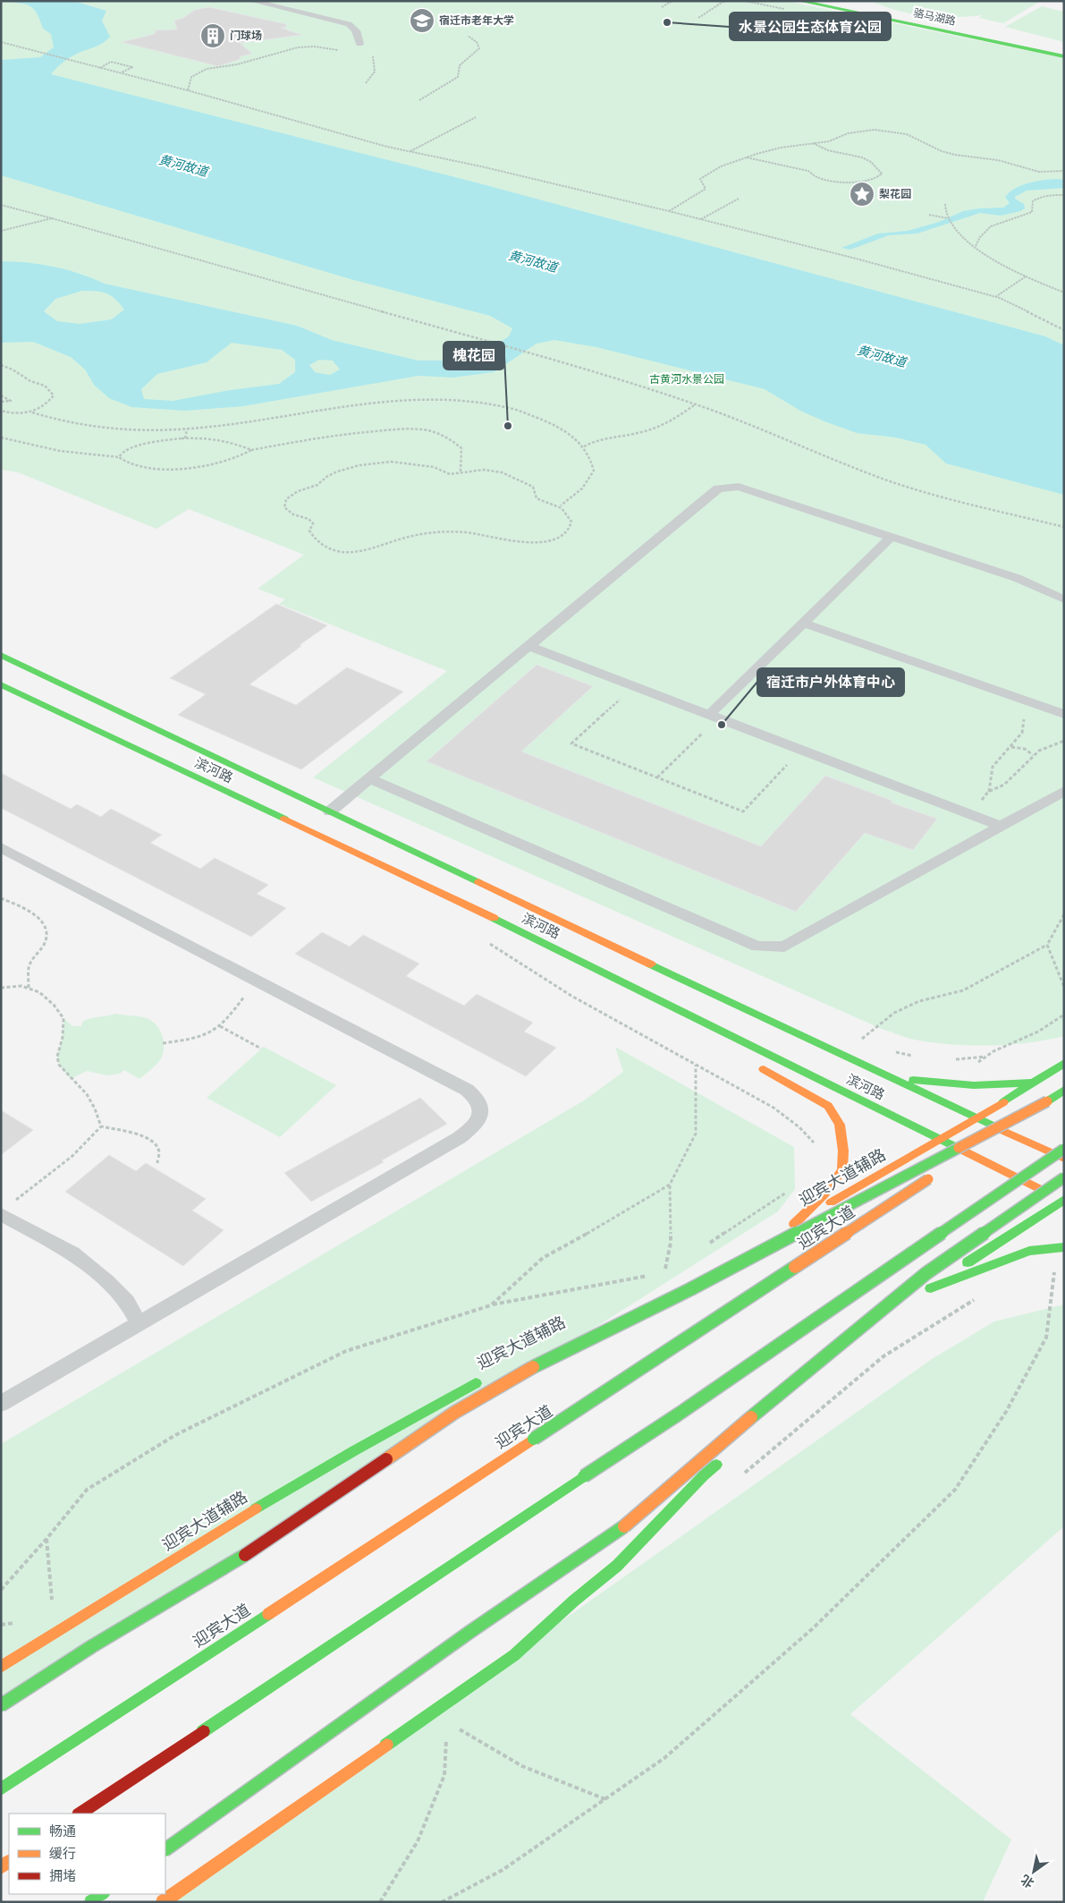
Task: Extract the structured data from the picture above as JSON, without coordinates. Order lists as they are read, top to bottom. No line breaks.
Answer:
{"streets":{"main road":["骆马湖路","滨河路","迎宾大道辅路","迎宾大道"]},"crossings":[["滨河路","迎宾大道辅路"]],"water":["黄河故道"],"parks":["古黄河水景公园"],"places":{"school or university":["宿迁市老年大学"],"other":["水景公园生态体育公园","槐花园","宿迁市户外体育中心"],"building":["门球场"],"place":["梨花园"]},"legend":["畅通","缓行","拥堵"],"north":"bottom left"}
